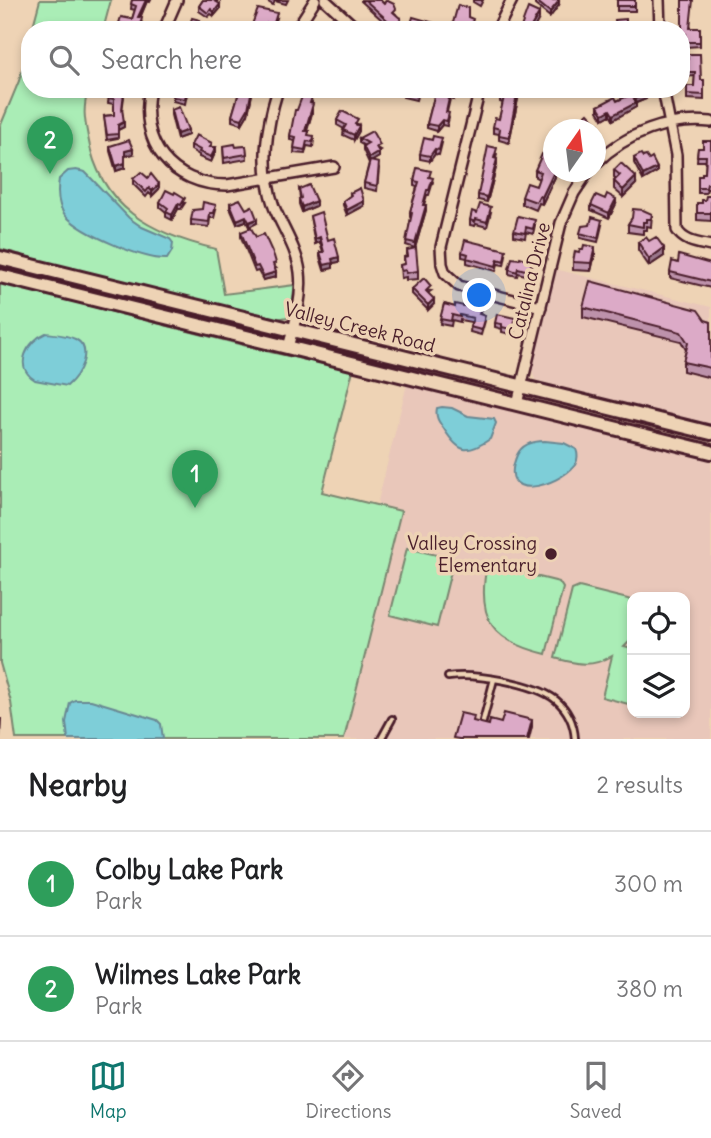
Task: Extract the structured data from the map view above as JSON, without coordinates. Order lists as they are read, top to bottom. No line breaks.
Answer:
{"streets":{"main road":["Valley Creek Road"],"street":["Catalina Drive"]},"crossings":[["Catalina Drive","Valley Creek Road"]],"places":["Valley Crossing Elementary"],"north":"top","page":{"search":"Search here","pins":["2","1"],"heading":["Nearby","2 results"],"list":[{"mark":"1","name":"Colby Lake Park","note":"Park","value":"300 m"},{"mark":"2","name":"Wilmes Lake Park","note":"Park","value":"380 m"}],"nav":["Map","Directions","Saved"]}}
